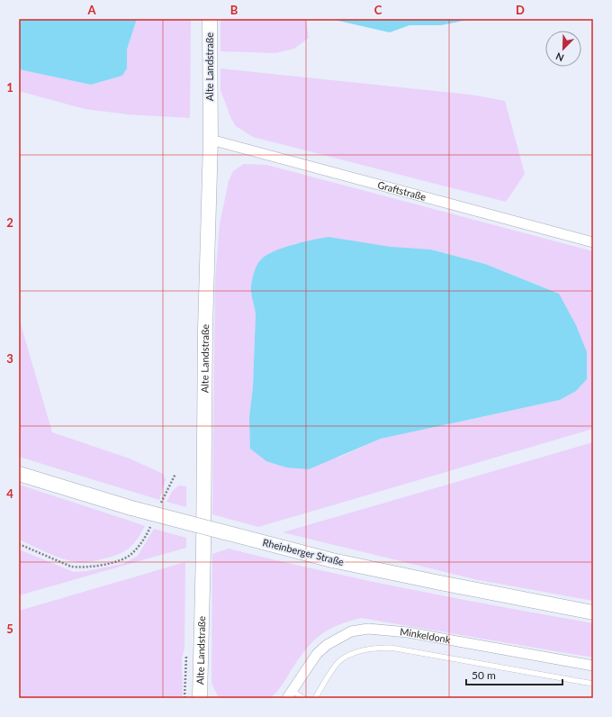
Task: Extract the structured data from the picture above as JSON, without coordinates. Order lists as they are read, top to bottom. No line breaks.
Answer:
{"streets":{"street":["Alte Landstraße","Graftstraße","Rheinberger Straße","Minkeldonk"]},"crossings":[["Alte Landstraße","Graftstraße"]],"scale_bar":"50 m","north":"bottom left","grid":{"columns":["A","B","C","D"],"rows":["1","2","3","4","5"]}}
